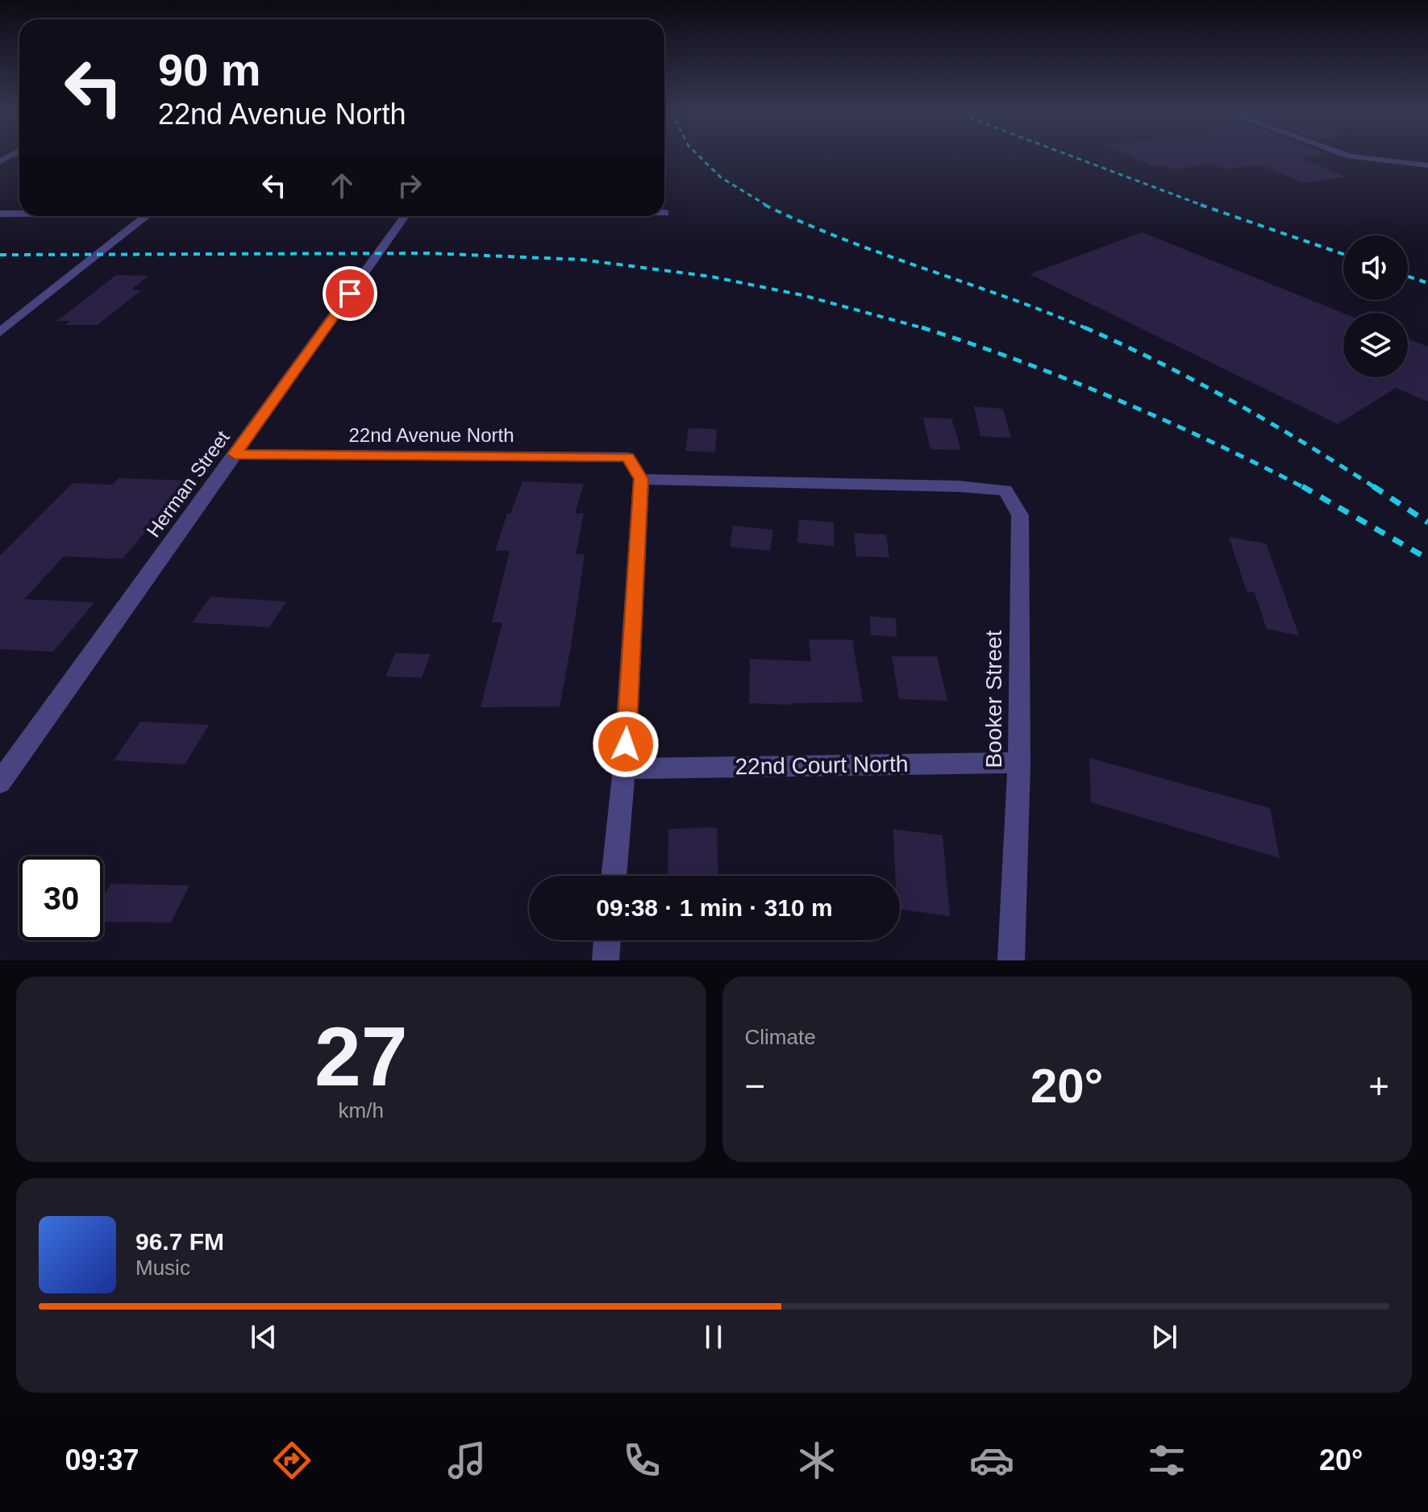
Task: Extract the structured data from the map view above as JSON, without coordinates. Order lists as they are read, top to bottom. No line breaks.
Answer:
{"streets":{"street":["22nd Avenue North","Herman Street","Booker Street","22nd Court North"]},"crossings":[["22nd Avenue North","Herman Street"],["22nd Avenue North","Booker Street"],["Booker Street","22nd Court North"]],"page":{"turn":["90 m","22nd Avenue North"],"limit":"30","trip":"09:38 · 1 min · 310 m","tile":[["27","km/h"],"Climate"],"heat":["−","20°","+"],"song":["96.7 FM","Music"],"tabs":["09:37","20°"]}}
